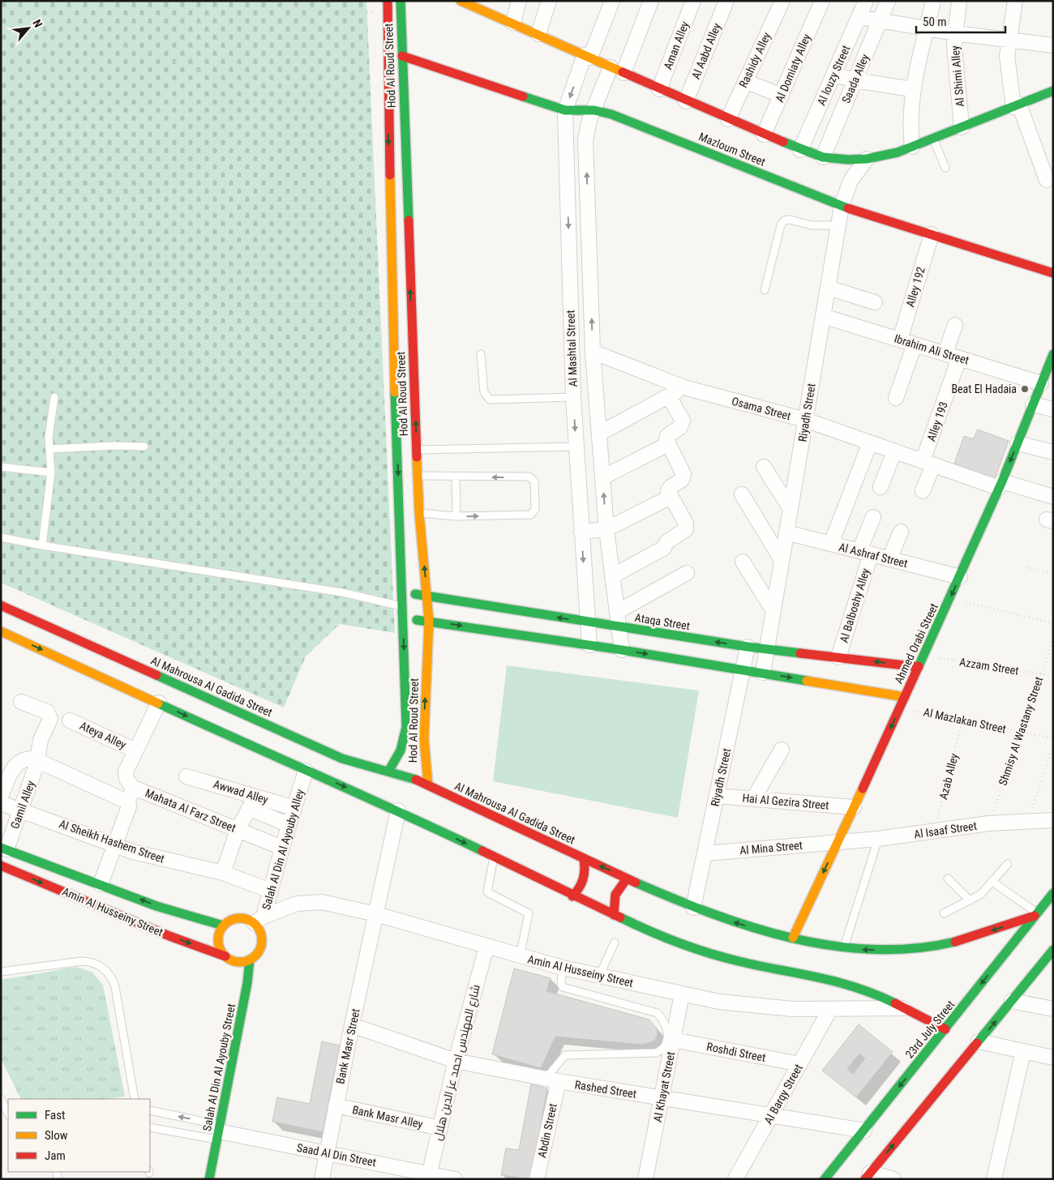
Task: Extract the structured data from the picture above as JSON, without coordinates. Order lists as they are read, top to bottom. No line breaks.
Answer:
{"streets":{"main road":["Hod Al Roud Street","Mazloum Street","Ataqa Street","Ahmed Orabi Street","Al Mahrousa Al Gadida Street","Amin Al Husseiny Street","23rd July Street","Salah Al Din Al Ayouby Street"],"street":["Aman Alley","Al Aabd Alley","Rashidy Alley","Al Domiaty Alley","Al louzy Street","Al Shimi Alley","Saada Alley","Alley 192","Al Mashtal Street","Ibrahim Ali Street","Osama Street","Riyadh Street","Alley 193","Al Ashraf Street","Al Balboshy Alley","Ateya Alley","Awwad Alley","Hai Al Gezira Street","Gamil Alley","Mahata Al Farz Street","Al Isaaf Street","Al Sheikh Hashem Street","Al Mina Street","Salah Al Din Al Ayouby Alley","Bank Masr Street","Roshdi Street","شارع المهندس احمد عز الدين هلال","Al Khayat Street","Rashed Street","Al Barqy Street","Bank Masr Alley","Abdin Street","Saad Al Din Street"],"path":["Azzam Street","Al Mazlakan Street","Shmisy Al Wastany Street","Azab Alley"]},"crossings":[["Hod Al Roud Street","Mazloum Street"],["Hod Al Roud Street","Ataqa Street"],["Hod Al Roud Street","Al Mahrousa Al Gadida Street"],["Mazloum Street","Alley 192"],["Mazloum Street","Al Mashtal Street"],["Mazloum Street","Riyadh Street"],["Alley 192","Ibrahim Ali Street"],["Al Mashtal Street","Osama Street"],["Al Mashtal Street","Ataqa Street"],["Ibrahim Ali Street","Riyadh Street"],["Ibrahim Ali Street","Alley 193"],["Ibrahim Ali Street","Ahmed Orabi Street"],["Osama Street","Riyadh Street"],["Osama Street","Alley 193"],["Osama Street","Ahmed Orabi Street"],["Riyadh Street","Al Ashraf Street"],["Riyadh Street","Ataqa Street"],["Riyadh Street","Al Mahrousa Al Gadida Street"],["Riyadh Street","Hai Al Gezira Street"],["Riyadh Street","Al Mina Street"],["Al Ashraf Street","Al Balboshy Alley"],["Al Ashraf Street","Ahmed Orabi Street"],["Al Balboshy Alley","Ataqa Street"],["Ataqa Street","Ahmed Orabi Street"],["Ahmed Orabi Street","Azzam Street"],["Ahmed Orabi Street","Al Mahrousa Al Gadida Street"],["Ahmed Orabi Street","Al Mazlakan Street"],["Ahmed Orabi Street","Hai Al Gezira Street"],["Ahmed Orabi Street","Al Isaaf Street"],["Ahmed Orabi Street","Al Mina Street"],["Azzam Street","Shmisy Al Wastany Street"],["Al Mahrousa Al Gadida Street","23rd July Street"],["Al Mazlakan Street","Shmisy Al Wastany Street"],["Al Mazlakan Street","Azab Alley"],["Shmisy Al Wastany Street","Al Isaaf Street"],["Azab Alley","Al Isaaf Street"],["Awwad Alley","Salah Al Din Al Ayouby Alley"],["Gamil Alley","Mahata Al Farz Street"],["Gamil Alley","Al Sheikh Hashem Street"],["Gamil Alley","Amin Al Husseiny Street"],["Mahata Al Farz Street","Salah Al Din Al Ayouby Alley"],["Al Isaaf Street","Al Mina Street"],["Al Sheikh Hashem Street","Salah Al Din Al Ayouby Alley"],["Salah Al Din Al Ayouby Alley","Amin Al Husseiny Street"],["Salah Al Din Al Ayouby Alley","Salah Al Din Al Ayouby Street"],["Amin Al Husseiny Street","Bank Masr Street"],["Amin Al Husseiny Street","شارع المهندس احمد عز الدين هلال"],["Amin Al Husseiny Street","Salah Al Din Al Ayouby Street"],["Amin Al Husseiny Street","Al Khayat Street"],["Amin Al Husseiny Street","Al Barqy Street"],["23rd July Street","Rashed Street"],["Bank Masr Street","Rashed Street"],["Bank Masr Street","Bank Masr Alley"],["Bank Masr Street","Saad Al Din Street"],["Roshdi Street","Al Khayat Street"],["Roshdi Street","Al Barqy Street"],["شارع المهندس احمد عز الدين هلال","Rashed Street"],["شارع المهندس احمد عز الدين هلال","Bank Masr Alley"],["شارع المهندس احمد عز الدين هلال","Saad Al Din Street"],["Salah Al Din Al Ayouby Street","Saad Al Din Street"],["Al Khayat Street","Rashed Street"],["Rashed Street","Al Barqy Street"],["Rashed Street","Abdin Street"]],"one_way":["Ahmed Orabi Street"],"places":["Beat El Hadaia"],"legend":["Fast","Slow","Jam"],"scale_bar":"50 m","north":"top right"}
